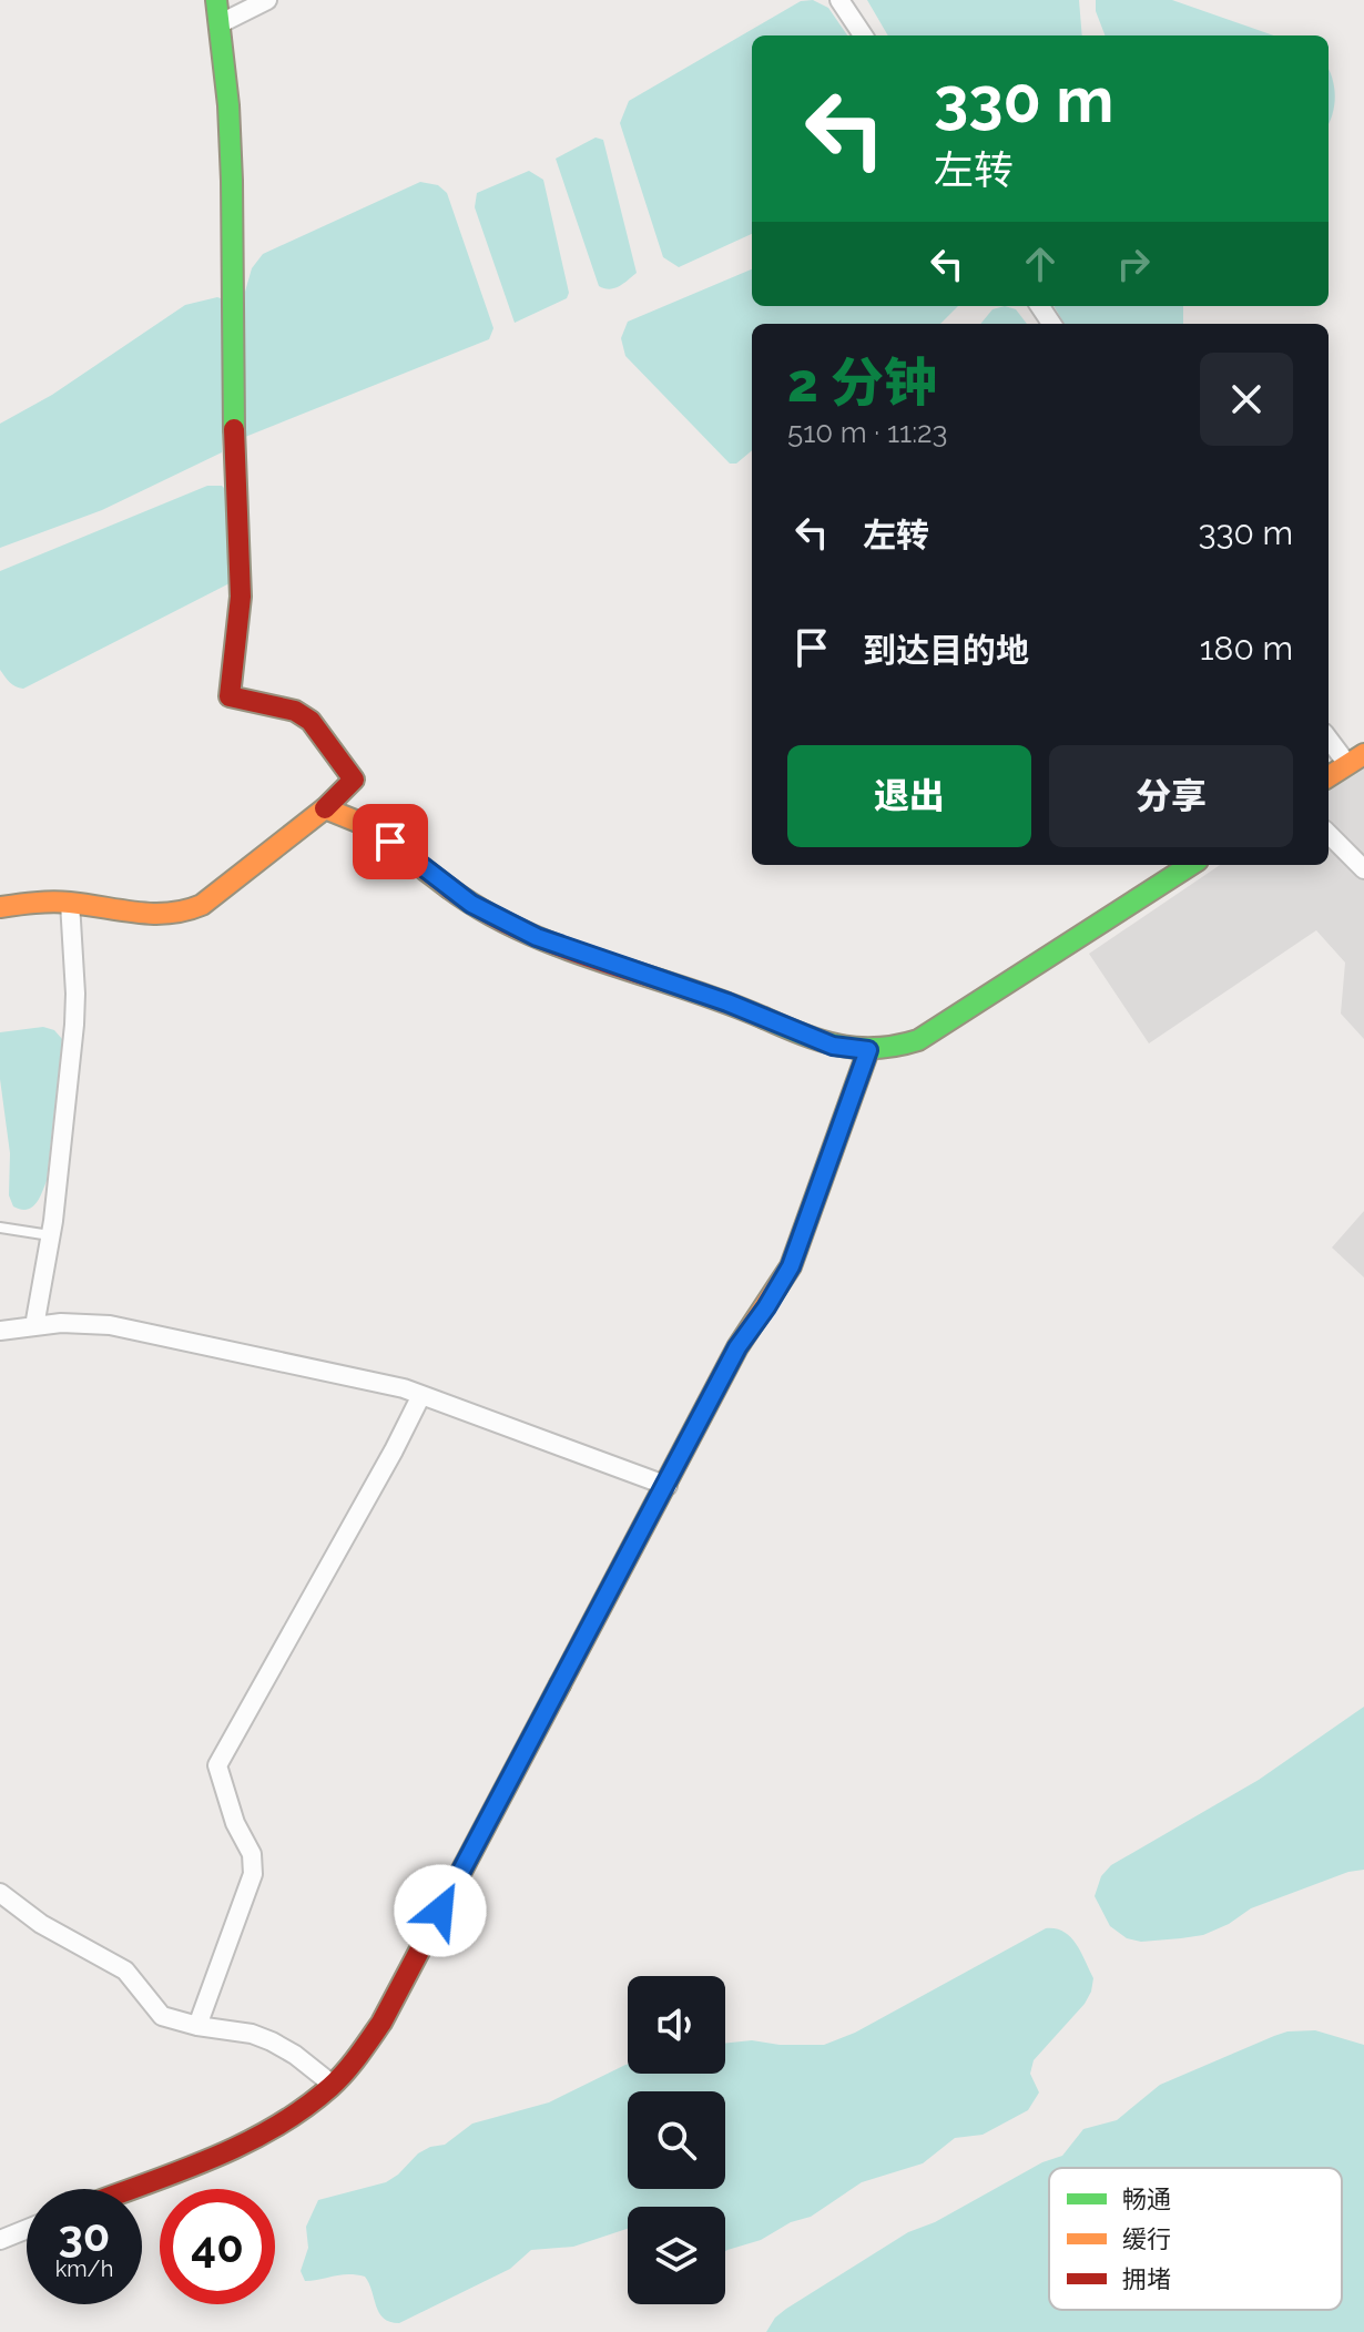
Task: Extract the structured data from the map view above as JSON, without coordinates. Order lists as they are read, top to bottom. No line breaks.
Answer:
{"legend":["畅通","缓行","拥堵"],"page":{"turn":["330 m","左转"],"heading":["2 分钟","510 m · 11:23"],"list":[{"name":"左转","value":"330 m"},{"name":"到达目的地","value":"180 m"}],"buttons":["退出","分享"],"speed":"30 km/h","limit":"40"}}
